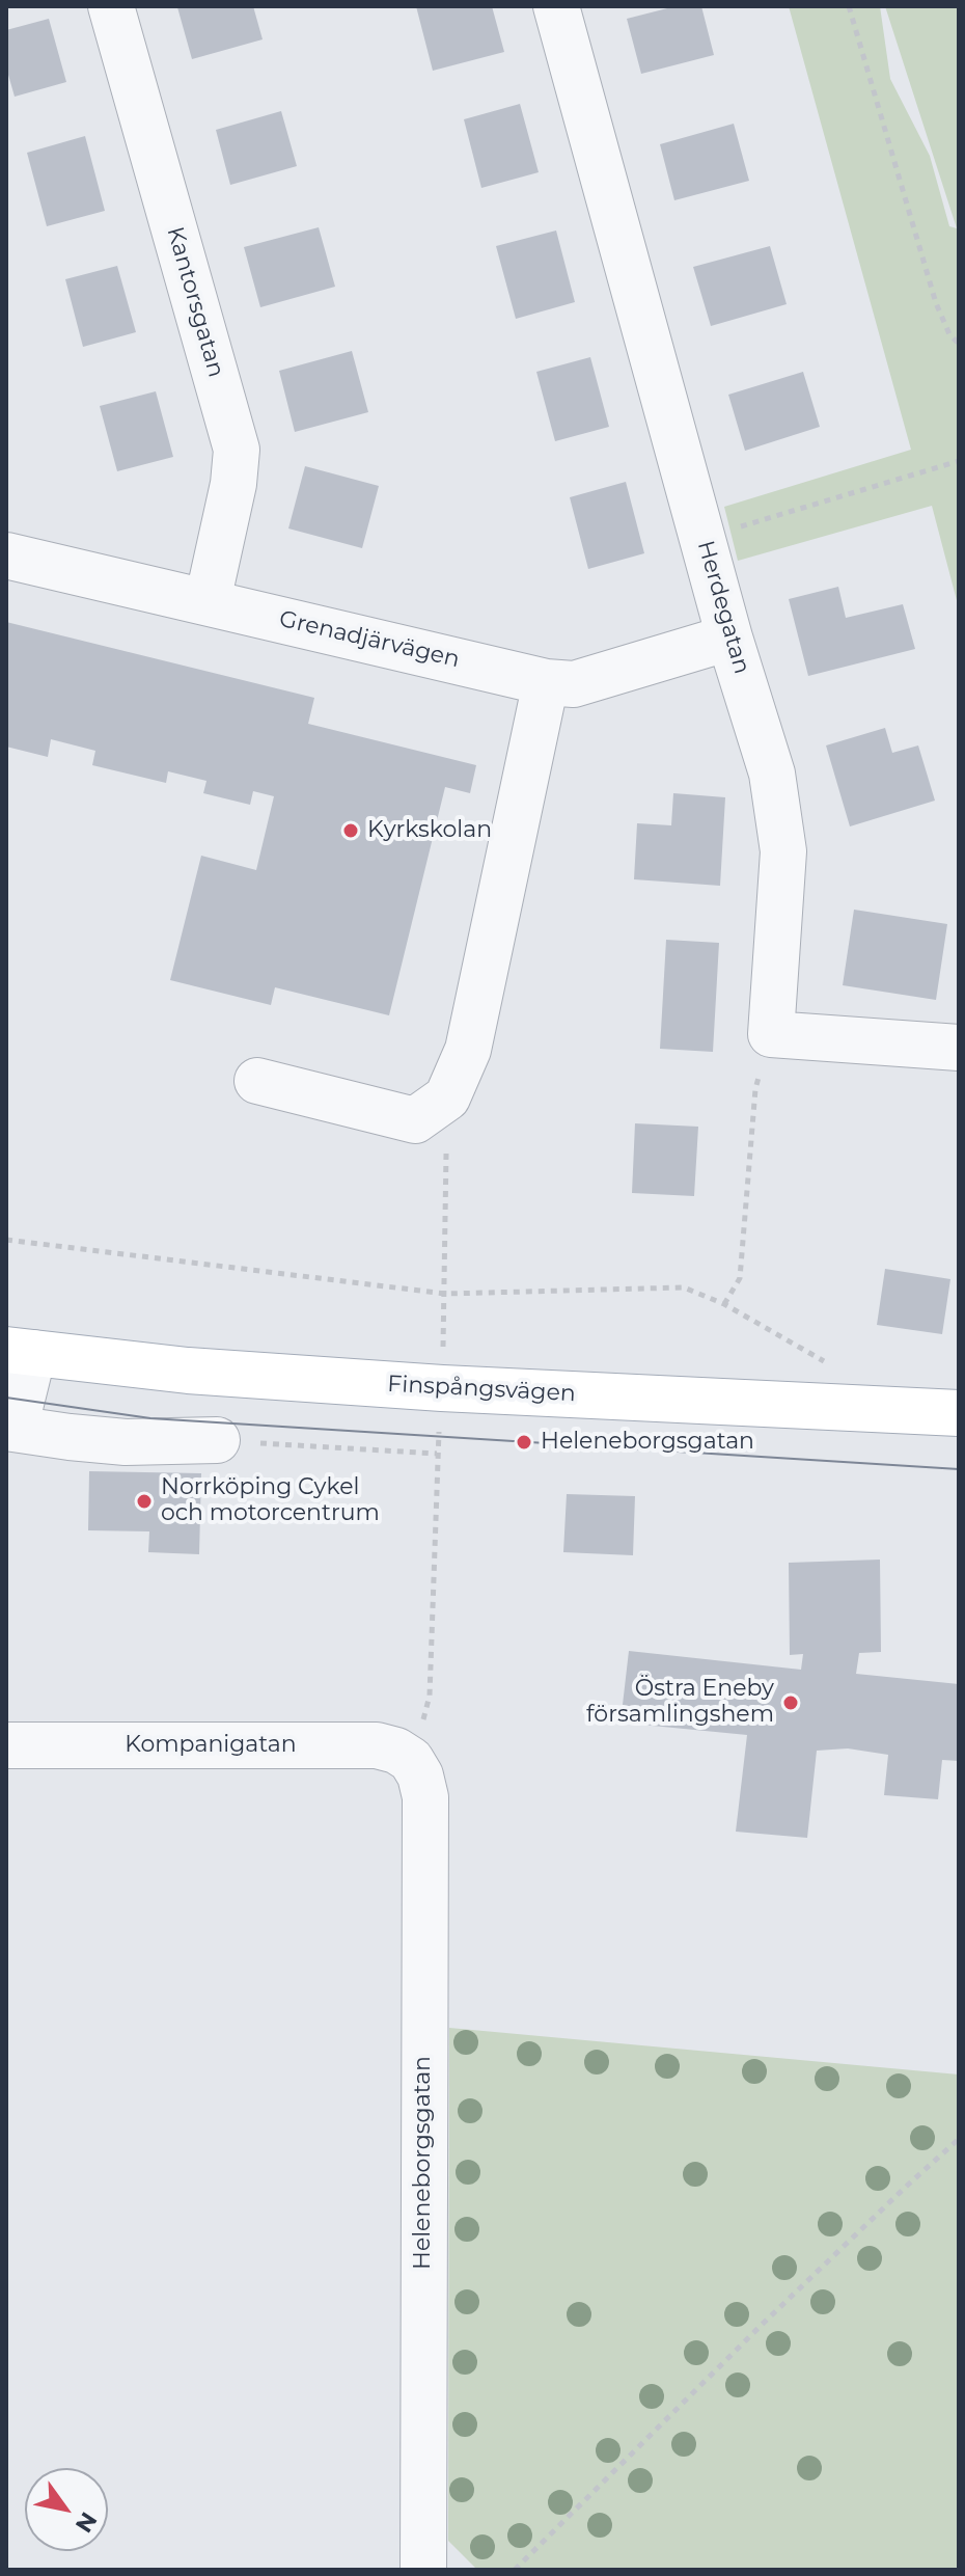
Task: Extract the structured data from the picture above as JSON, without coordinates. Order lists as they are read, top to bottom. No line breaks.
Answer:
{"streets":{"main road":["Finspångsvägen"],"street":["Kantorsgatan","Herdegatan","Grenadjärvägen","Kompanigatan","Heleneborgsgatan"]},"crossings":[["Kantorsgatan","Grenadjärvägen"],["Herdegatan","Grenadjärvägen"],["Kompanigatan","Heleneborgsgatan"]],"places":["Kyrkskolan","Heleneborgsgatan","Norrköping Cykel och motorcentrum","Östra Eneby församlingshem"],"north":"bottom right"}
